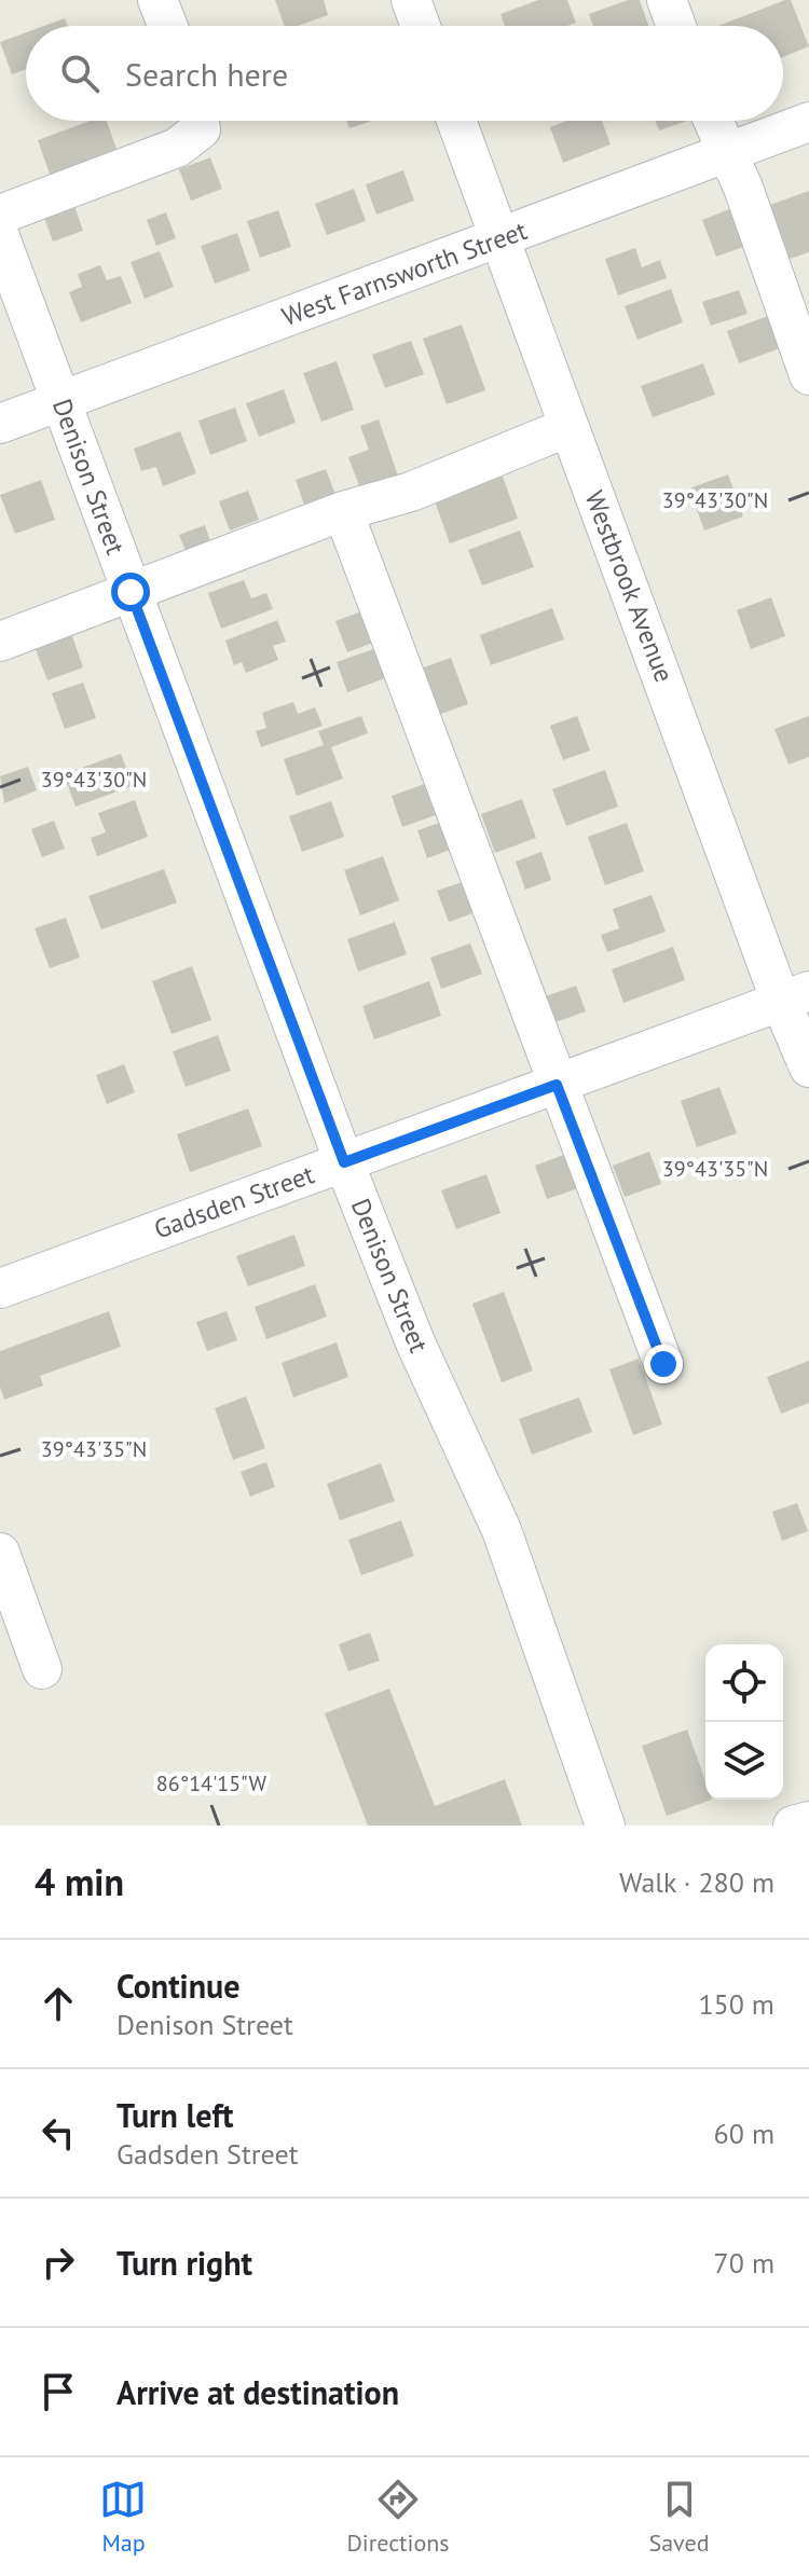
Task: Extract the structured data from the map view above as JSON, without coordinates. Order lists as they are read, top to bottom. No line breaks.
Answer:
{"streets":{"street":["West Farnsworth Street","Denison Street","Westbrook Avenue","Gadsden Street"]},"crossings":[["West Farnsworth Street","Denison Street"],["West Farnsworth Street","Westbrook Avenue"],["Denison Street","Gadsden Street"],["Westbrook Avenue","Gadsden Street"]],"page":{"search":"Search here","heading":["4 min","Walk · 280 m"],"list":[["Continue","Denison Street","150 m"],["Turn left","Gadsden Street","60 m"],["Turn right","70 m"],"Arrive at destination"],"nav":["Map","Directions","Saved"]},"coordinates":["39°43'30\"N","39°43'35\"N","86°14'15\"W"]}
